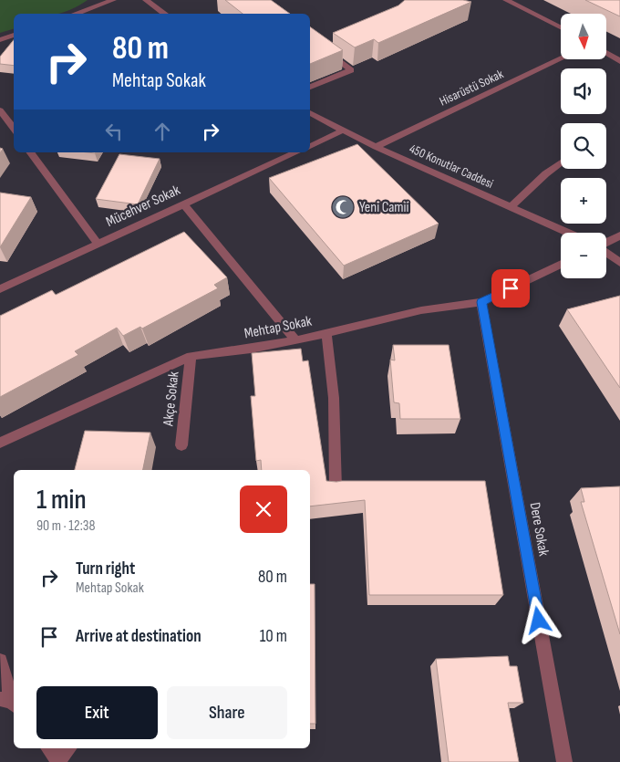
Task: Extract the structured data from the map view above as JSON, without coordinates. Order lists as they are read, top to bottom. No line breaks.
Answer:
{"streets":{"street":["Hisarüstü Sokak","450 Konutlar Caddesi","Mücehver Sokak","Mehtap Sokak","Akçe Sokak","Dere Sokak"]},"crossings":[["Hisarüstü Sokak","450 Konutlar Caddesi"],["Mehtap Sokak","Akçe Sokak"],["Mehtap Sokak","Dere Sokak"]],"places":{"mosque":["Yeni Camii"]},"north":"bottom","page":{"map_buttons":["+","−"],"turn":["80 m","Mehtap Sokak"],"heading":["1 min","90 m · 12:38"],"list":[{"name":"Turn right","note":"Mehtap Sokak","value":"80 m"},{"name":"Arrive at destination","value":"10 m"}],"buttons":["Exit","Share"]}}
